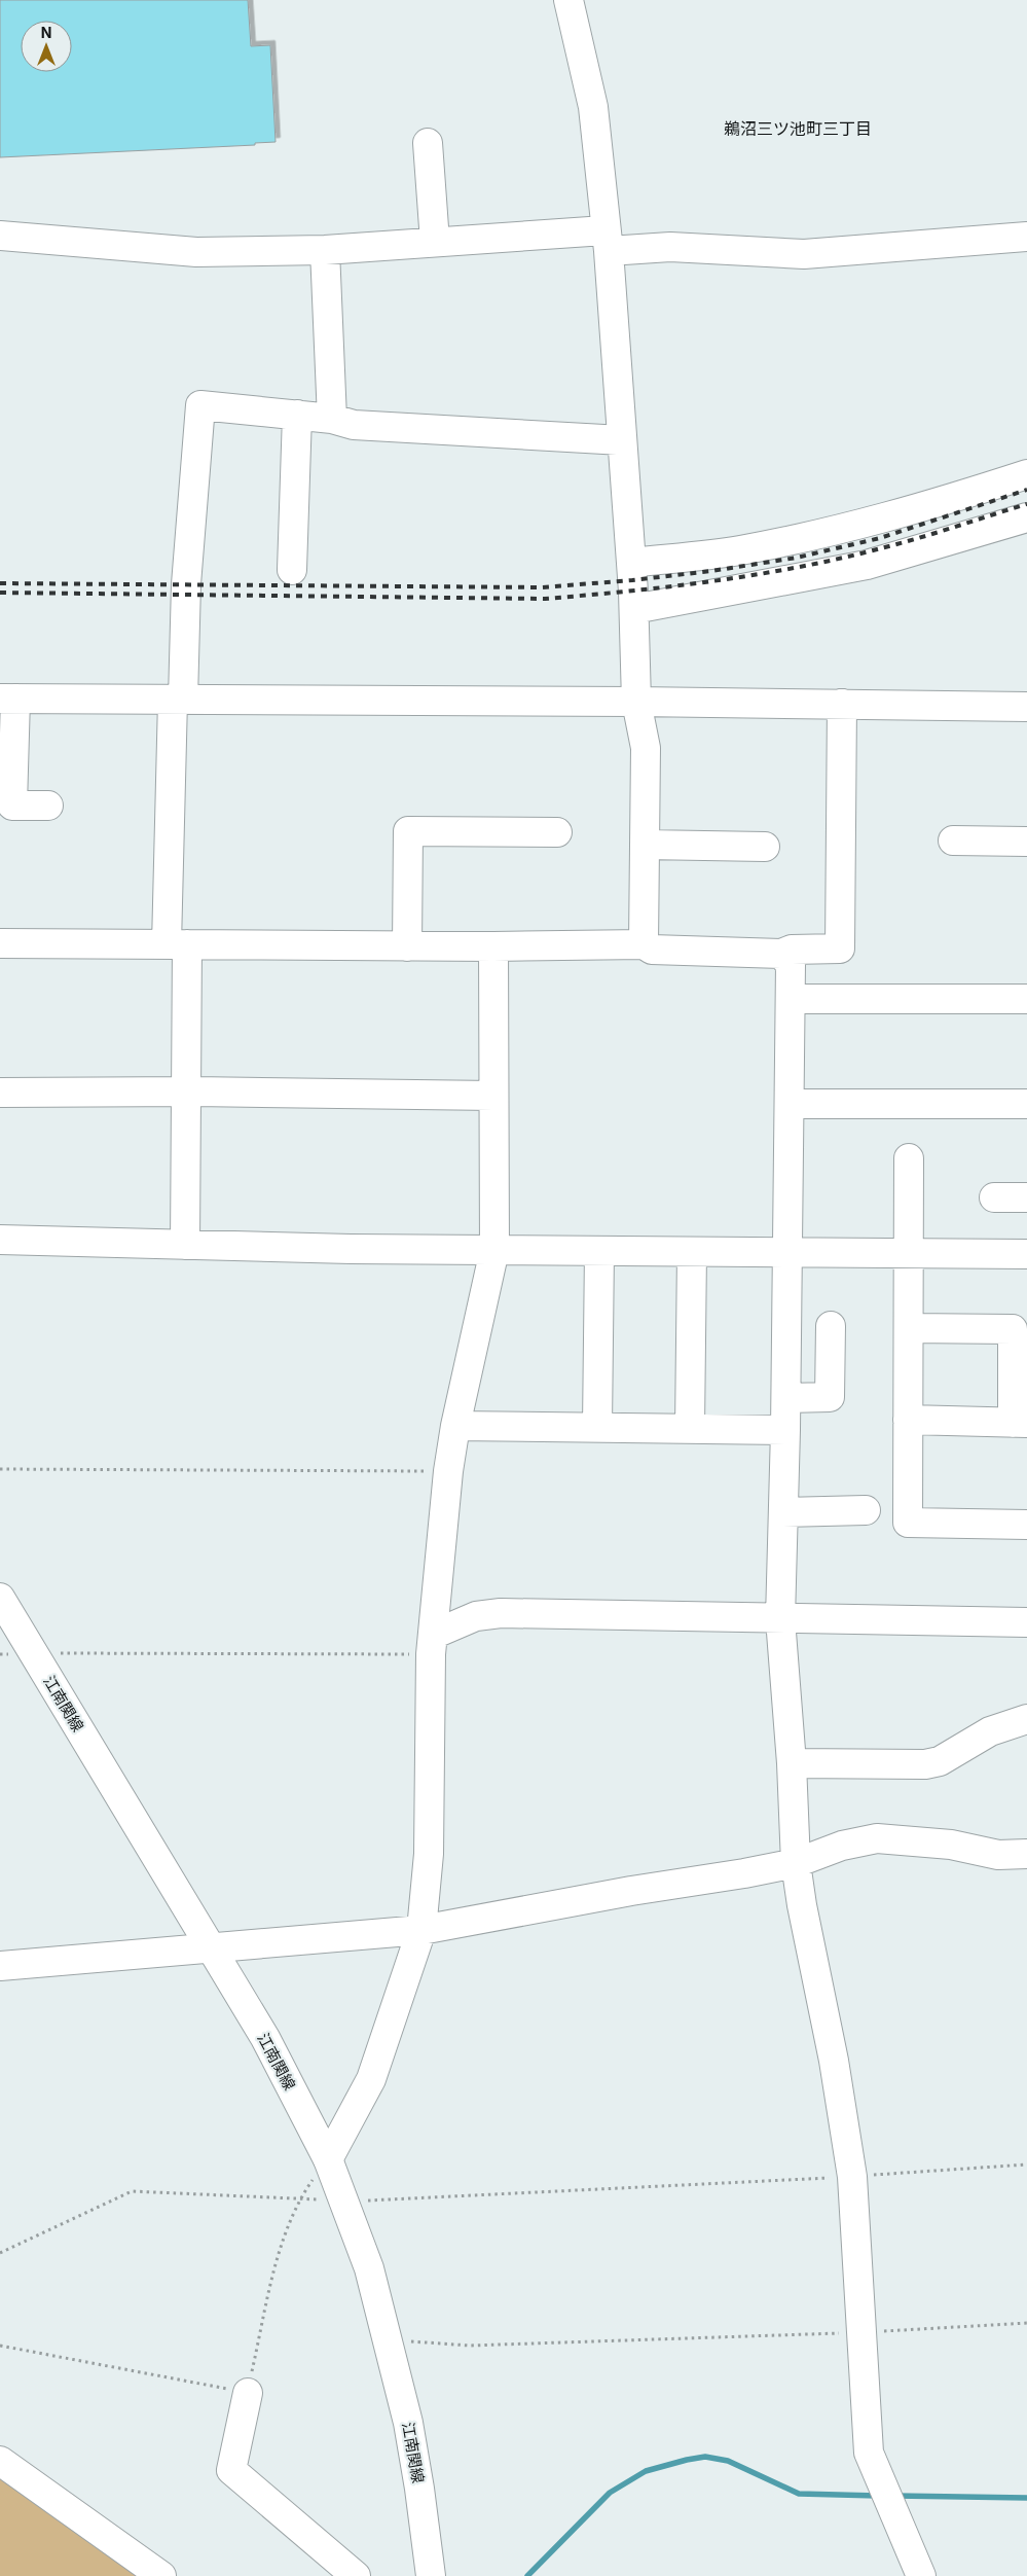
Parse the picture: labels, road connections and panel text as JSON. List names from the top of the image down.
{
  "streets": {
    "street": ["江南関線"]
  },
  "districts": ["鵜沼三ツ池町三丁目"],
  "north": "top"
}
